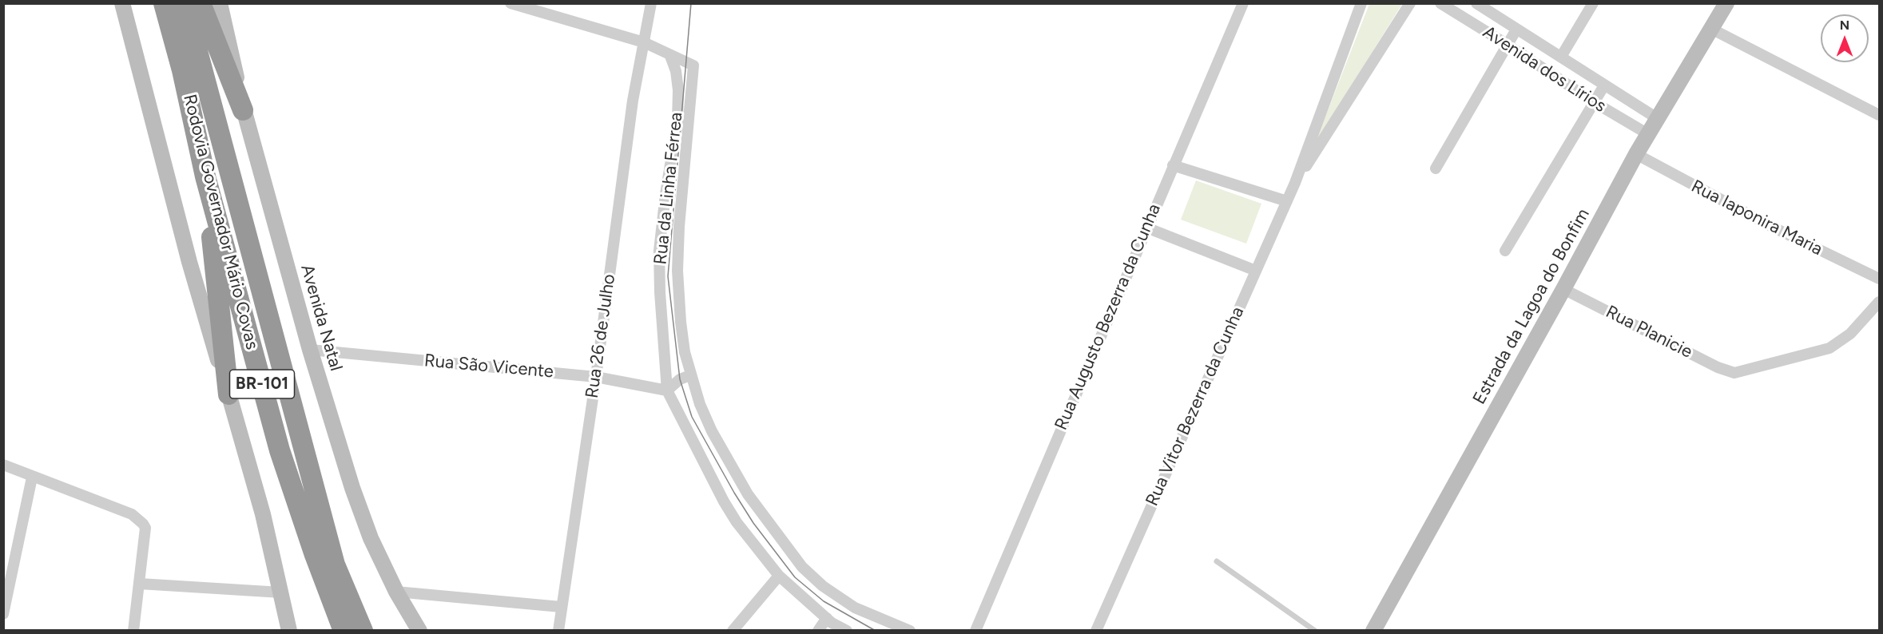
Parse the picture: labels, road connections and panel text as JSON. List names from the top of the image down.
{
  "streets": {
    "highway": ["Rodovia Governador Mário Covas", "BR-101"],
    "main road": ["Estrada da Lagoa do Bonfim", "Avenida Natal"],
    "street": [
      "Avenida dos Lírios",
      "Rua da Linha Férrea",
      "Rua Iaponira Maria",
      "Rua Augusto Bezerra da Cunha",
      "Rua Planicie",
      "Rua 26 de Julho",
      "Rua São Vicente",
      "Rua Vitor Bezerra da Cunha"
    ]
  },
  "crossings": [
    ["Avenida dos Lírios", "Estrada da Lagoa do Bonfim"],
    ["Rua da Linha Férrea", "Rua São Vicente"],
    ["Rua Iaponira Maria", "Estrada da Lagoa do Bonfim"],
    ["Estrada da Lagoa do Bonfim", "Rua Planicie"],
    ["Avenida Natal", "Rua São Vicente"],
    ["Rua 26 de Julho", "Rua São Vicente"]
  ],
  "north": "top"
}
